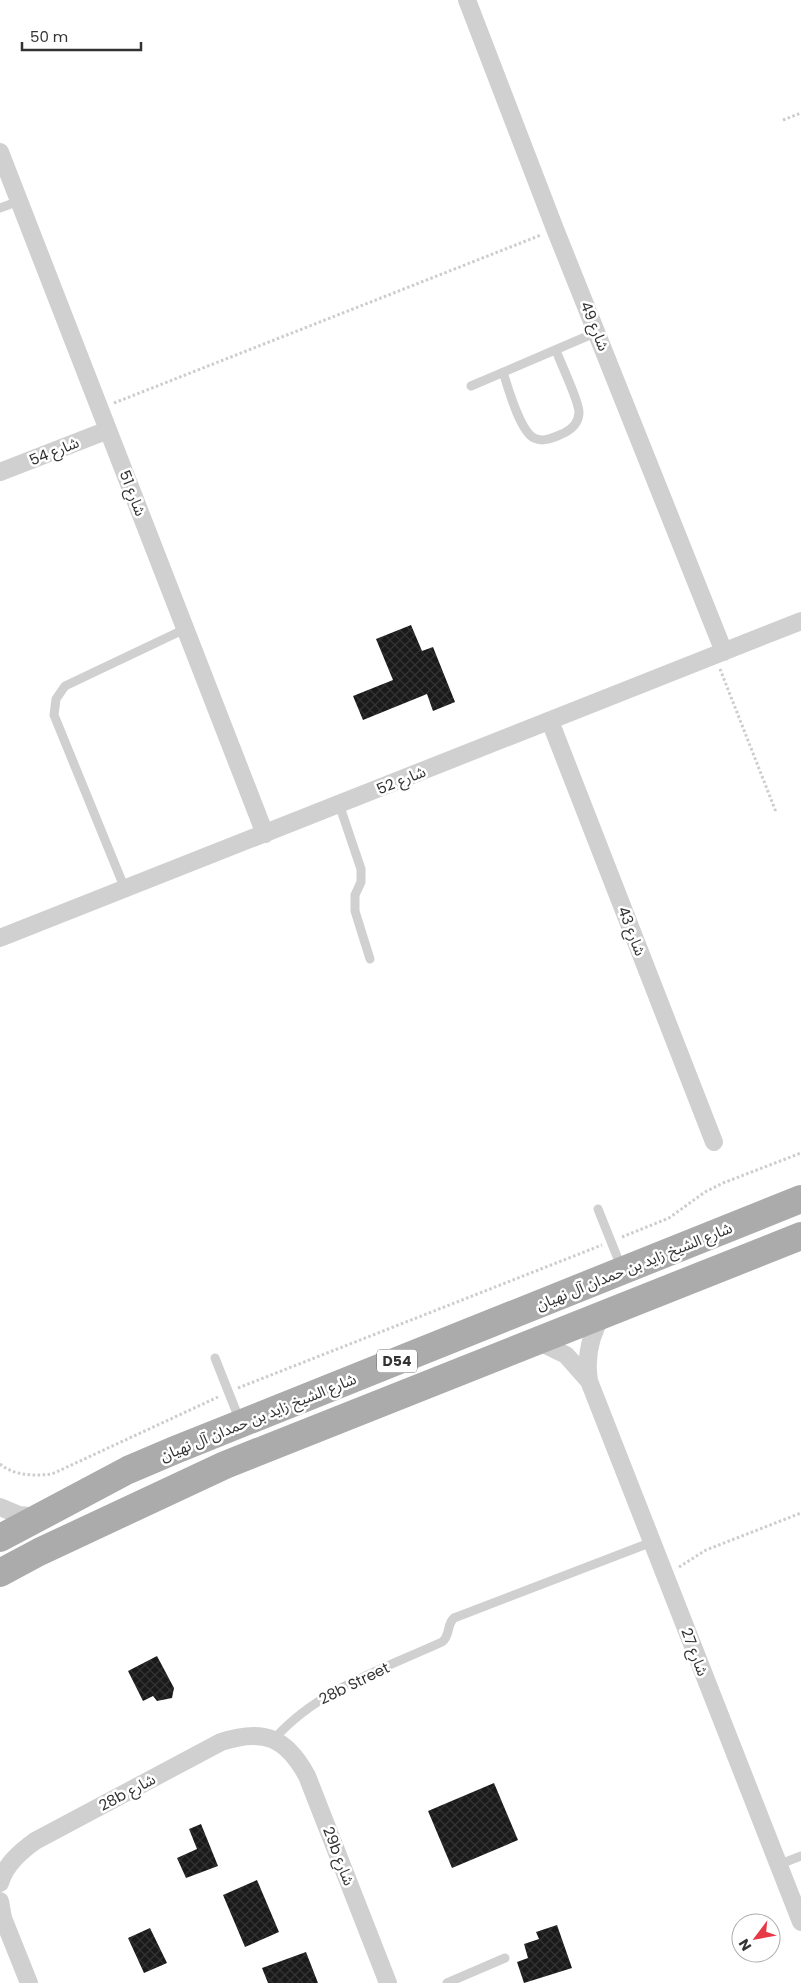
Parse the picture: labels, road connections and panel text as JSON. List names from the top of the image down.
{
  "streets": {
    "main road": ["شارع الشيخ زايد بن حمدان آل نهيان", "D54"],
    "street": [
      "شارع 49",
      "شارع 54",
      "شارع 51",
      "شارع 52",
      "شارع 43",
      "شارع 27",
      "28b شارع",
      "29b شارع"
    ],
    "lane": ["28b Street"]
  },
  "crossings": [
    ["شارع 49", "شارع 52"],
    ["شارع 54", "شارع 51"],
    ["شارع 51", "شارع 52"],
    ["شارع 52", "شارع 43"],
    ["شارع الشيخ زايد بن حمدان آل نهيان", "شارع 27"],
    ["شارع 27", "28b Street"],
    ["28b Street", "28b شارع"],
    ["28b Street", "29b شارع"],
    ["28b شارع", "29b شارع"]
  ],
  "scale_bar": "50 m",
  "north": "bottom left"
}
